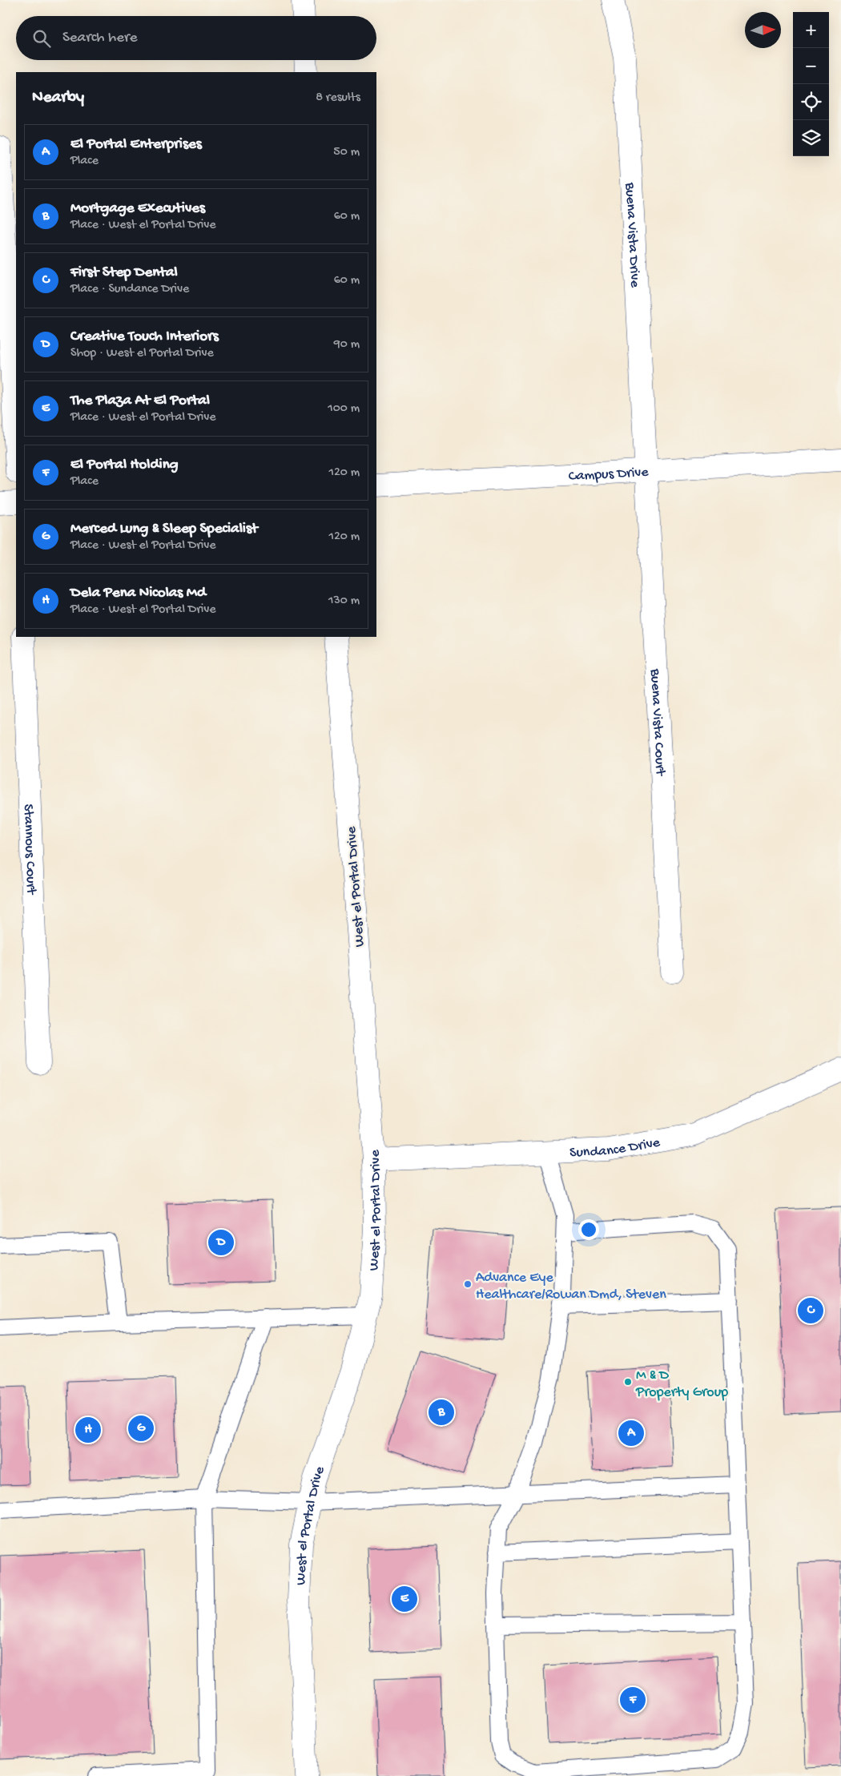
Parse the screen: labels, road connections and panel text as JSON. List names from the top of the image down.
{
  "streets": {
    "street": [
      "Buena Vista Drive",
      "Campus Drive",
      "Buena Vista Court",
      "Stannous Court",
      "West el Portal Drive",
      "Sundance Drive"
    ]
  },
  "crossings": [
    ["Buena Vista Drive", "Campus Drive"],
    ["Buena Vista Drive", "Buena Vista Court"],
    ["Campus Drive", "Buena Vista Court"],
    ["West el Portal Drive", "Sundance Drive"]
  ],
  "places": ["Advance Eye Healthcare/Rowan Dmd, Steven", "M & D Property Group"],
  "north": "right",
  "page": {
    "map_buttons": ["+", "−"],
    "search": "Search here",
    "heading": ["Nearby", "8 results"],
    "list": [
      {
        "mark": "A",
        "name": "El Portal Enterprises",
        "note": "Place",
        "value": "50 m"
      },
      {
        "mark": "B",
        "name": "Mortgage Executives",
        "note": "Place · West el Portal Drive",
        "value": "60 m"
      },
      {
        "mark": "C",
        "name": "First Step Dental",
        "note": "Place · Sundance Drive",
        "value": "60 m"
      },
      {
        "mark": "D",
        "name": "Creative Touch Interiors",
        "note": "Shop · West el Portal Drive",
        "value": "90 m"
      },
      {
        "mark": "E",
        "name": "The Plaza At El Portal",
        "note": "Place · West el Portal Drive",
        "value": "100 m"
      },
      {
        "mark": "F",
        "name": "El Portal Holding",
        "note": "Place",
        "value": "120 m"
      },
      {
        "mark": "G",
        "name": "Merced Lung & Sleep Specialist",
        "note": "Place · West el Portal Drive",
        "value": "120 m"
      },
      {
        "mark": "H",
        "name": "Dela Pena Nicolas Md",
        "note": "Place · West el Portal Drive",
        "value": "130 m"
      }
    ],
    "pins": [
      "D",
      "C",
      "B",
      "G",
      "H",
      "A",
      "E",
      "F"
    ]
  }
}
